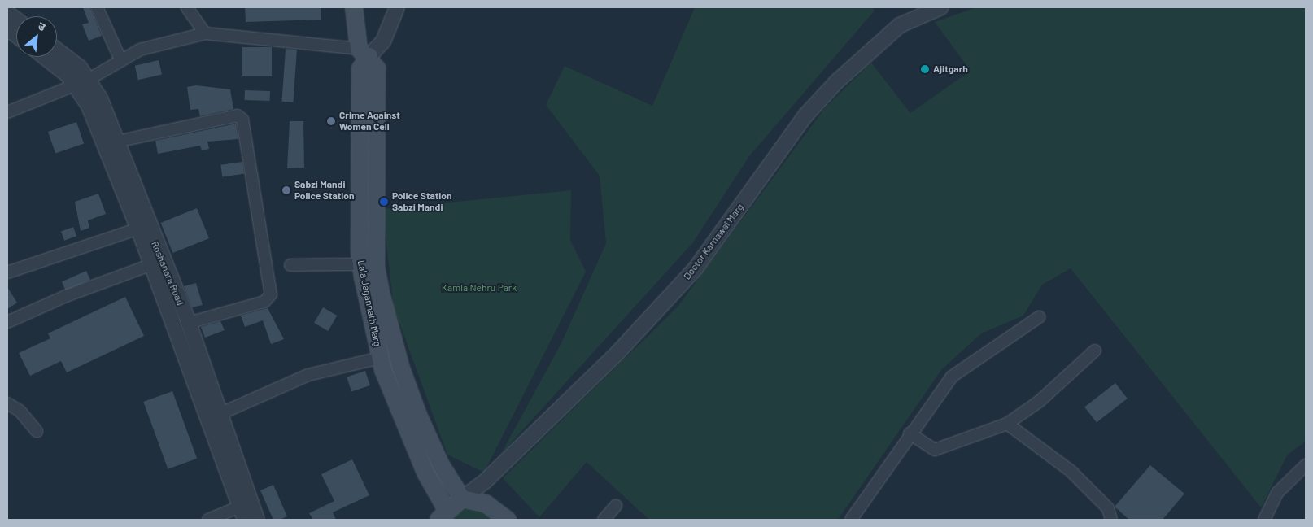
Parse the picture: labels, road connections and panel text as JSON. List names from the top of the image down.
{
  "streets": {
    "main road": ["Lala Jagannath Marg"],
    "street": ["Doctor Karnawal Marg", "Roshanara Road"]
  },
  "crossings": [
    ["Doctor Karnawal Marg", "Lala Jagannath Marg"]
  ],
  "parks": ["Kamla Nehru Park"],
  "places": [
    "Ajitgarh",
    "Crime Against Women Cell",
    "Sabzi Mandi Police Station",
    "Police Station Sabzi Mandi"
  ],
  "north": "top right"
}
